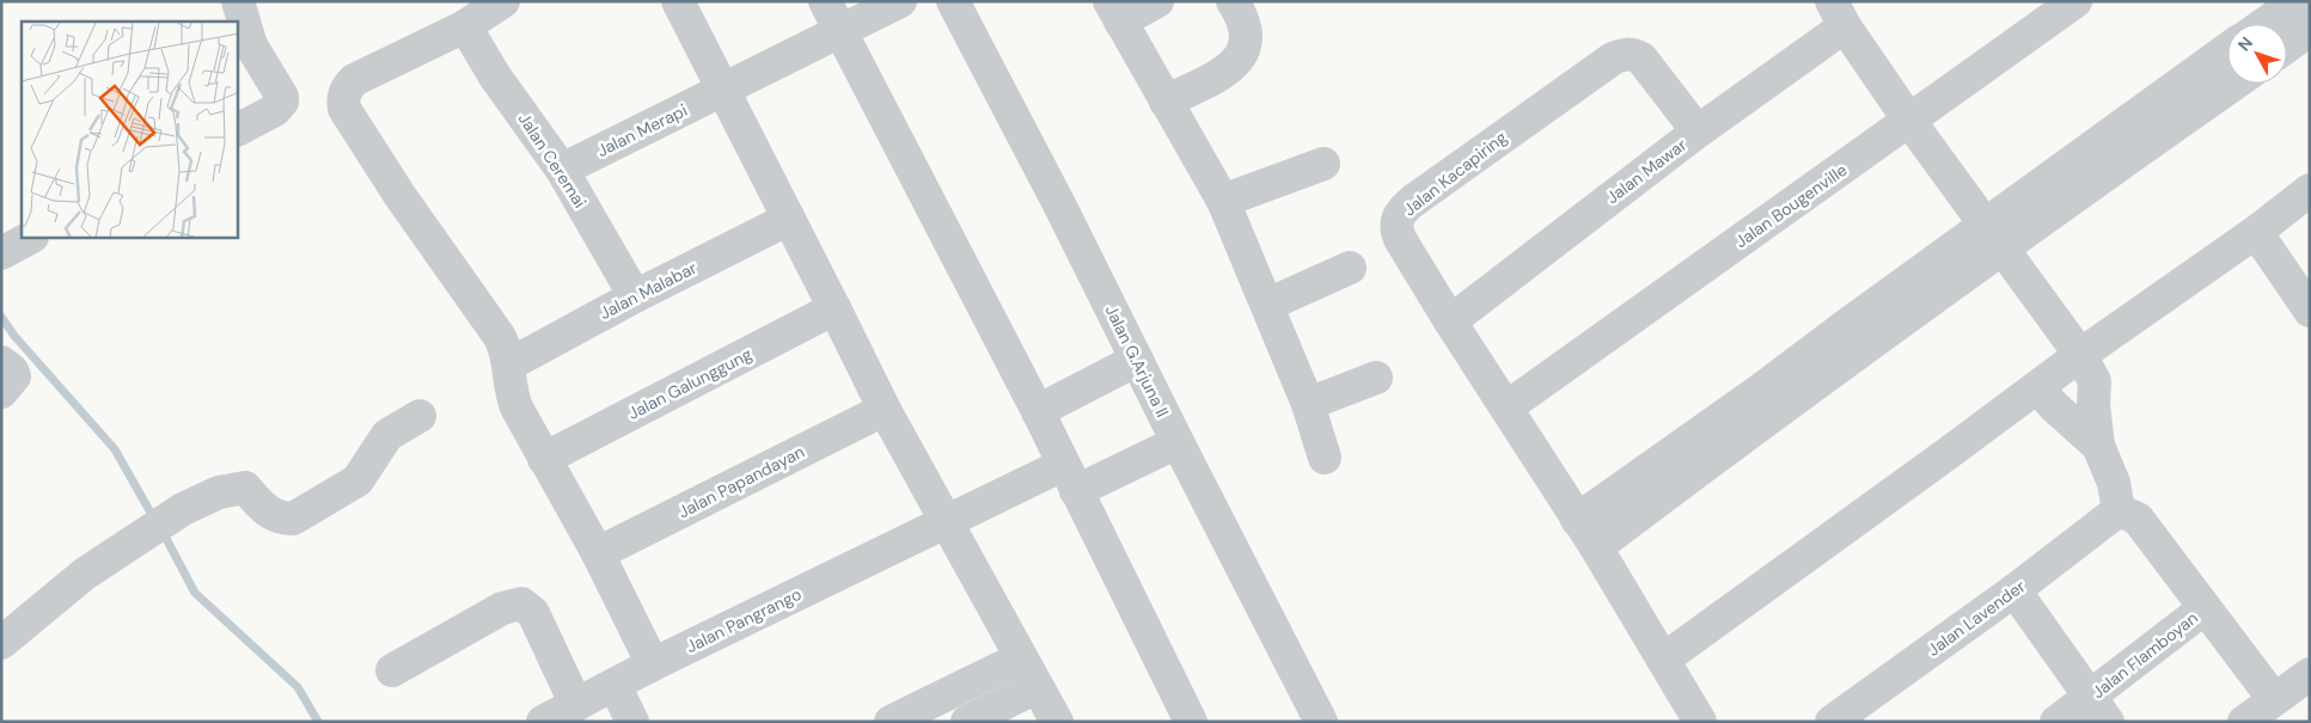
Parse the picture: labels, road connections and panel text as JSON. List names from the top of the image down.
{
  "streets": {
    "street": [
      "Jalan Merapi",
      "Jalan Ceremai",
      "Jalan Mawar",
      "Jalan Kacapiring",
      "Jalan Bougenville",
      "Jalan Malabar",
      "Jalan G.Arjuna ll",
      "Jalan Galunggung",
      "Jalan Papandayan",
      "Jalan Lavender",
      "Jalan Pangrango",
      "Jalan Flamboyan"
    ]
  },
  "crossings": [
    ["Jalan Merapi", "Jalan Ceremai"],
    ["Jalan Ceremai", "Jalan Malabar"],
    ["Jalan Mawar", "Jalan Kacapiring"],
    ["Jalan Kacapiring", "Jalan Bougenville"],
    ["Jalan G.Arjuna ll", "Jalan Pangrango"]
  ],
  "north": "top left"
}
